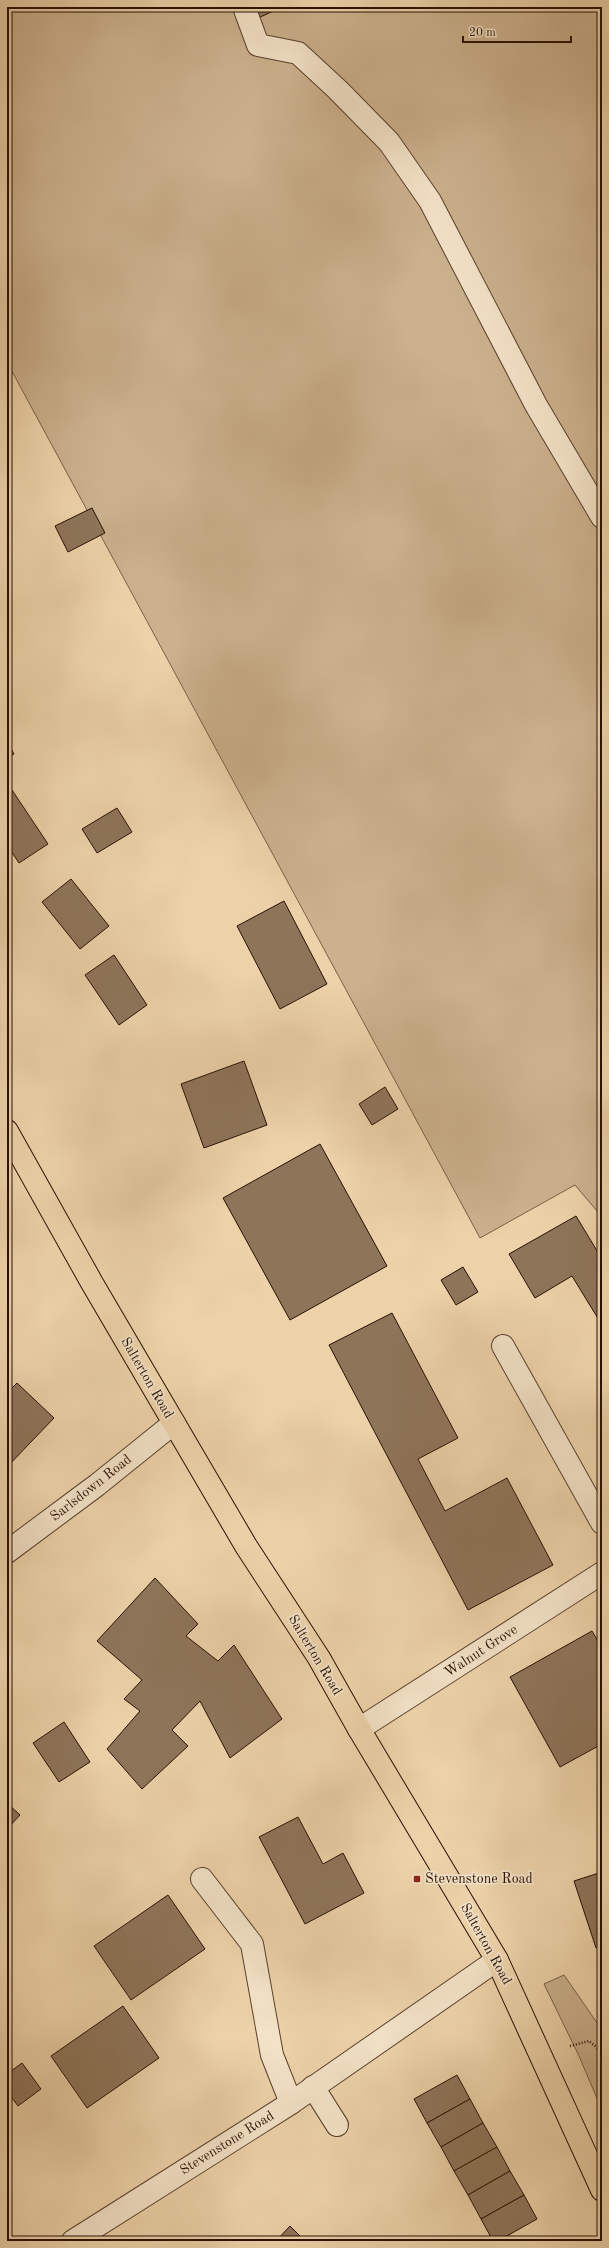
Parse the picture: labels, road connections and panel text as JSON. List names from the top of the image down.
{
  "streets": {
    "main road": ["Salterton Road"],
    "street": ["Sarlsdown Road", "Walnut Grove", "Stevenstone Road"]
  },
  "crossings": [
    ["Salterton Road", "Sarlsdown Road"],
    ["Salterton Road", "Walnut Grove"],
    ["Salterton Road", "Stevenstone Road"]
  ],
  "places": {
    "transit": ["Stevenstone Road"]
  },
  "scale_bar": "20 m"
}
